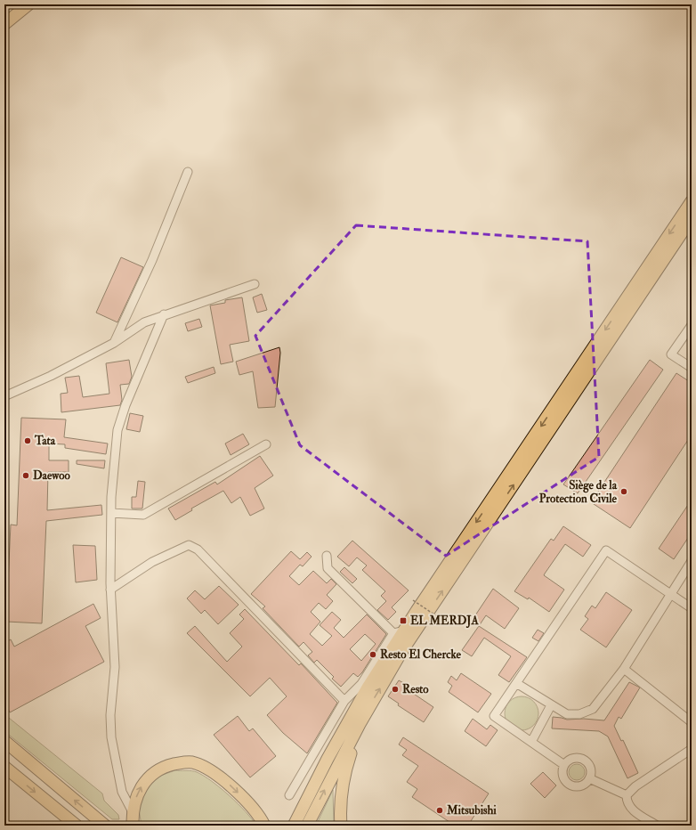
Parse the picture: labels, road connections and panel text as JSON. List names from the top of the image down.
{
  "places": {
    "other": [
      "Tata",
      "Daewoo",
      "Siège de la Protection Civile",
      "Resto El Chercke",
      "Resto",
      "Mitsubishi"
    ],
    "transit": ["EL MERDJA"]
  }
}
